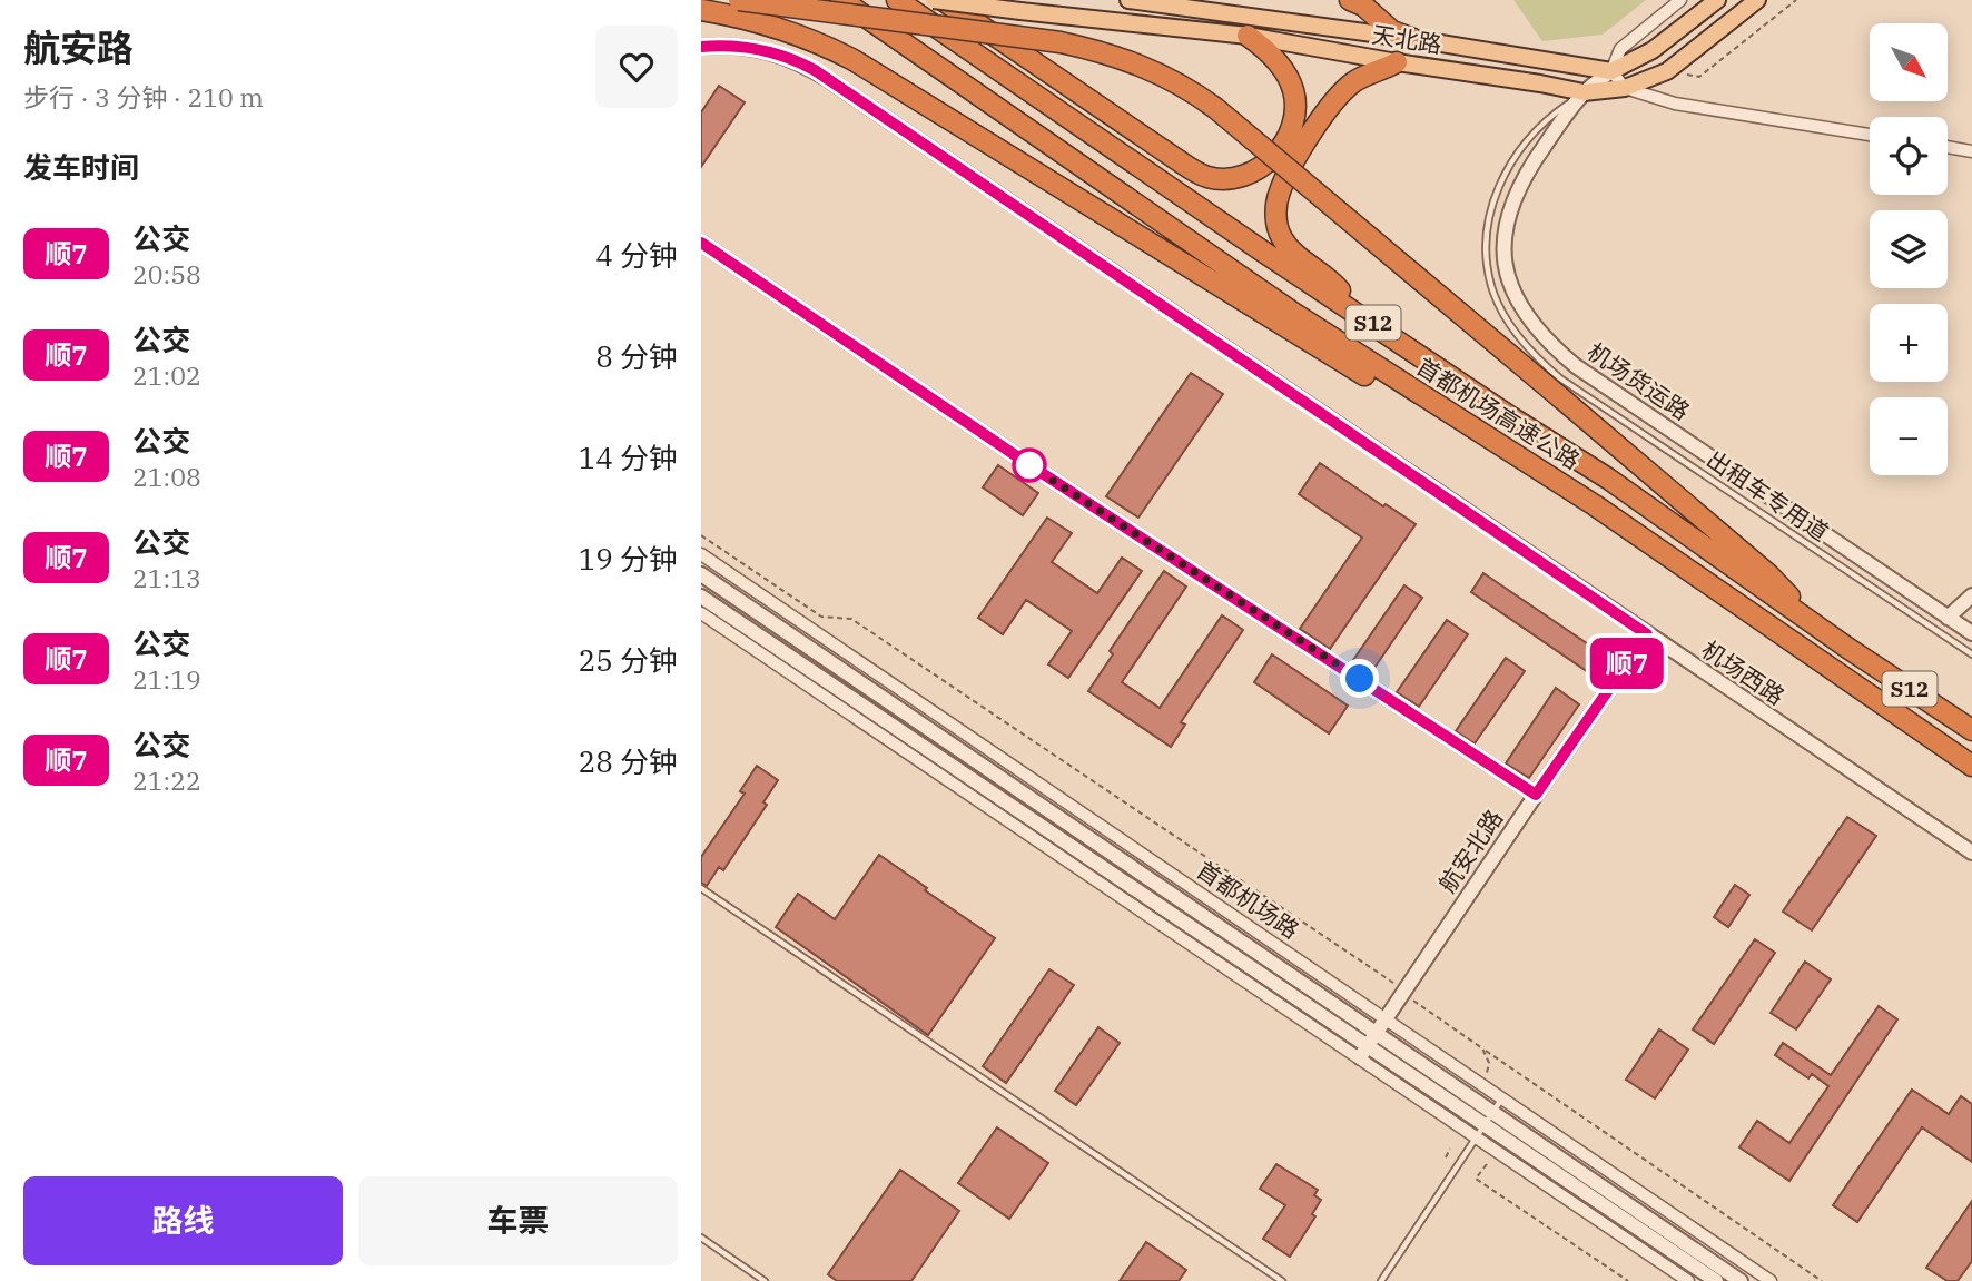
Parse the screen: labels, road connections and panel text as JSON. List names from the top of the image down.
{
  "streets": {
    "highway": ["S12", "首都机场高速公路"],
    "main road": ["天北路"],
    "street": [
      "机场货运路",
      "机场西路",
      "航安北路",
      "首都机场路"
    ],
    "lane": ["出租车专用道"]
  },
  "crossings": [
    ["天北路", "机场货运路"],
    ["天北路", "出租车专用道"],
    ["机场货运路", "出租车专用道"],
    ["机场西路", "航安北路"],
    ["航安北路", "首都机场路"]
  ],
  "lines": ["bus line 顺7"],
  "north": "bottom right",
  "page": {
    "heading": [
      ["航安路", "步行 · 3 分钟 · 210 m"],
      "发车时间"
    ],
    "on_map": "顺7",
    "map_buttons": ["+", "−"],
    "list": [
      {
        "mark": "顺7",
        "name": "公交",
        "note": "20:58",
        "value": "4 分钟"
      },
      {
        "mark": "顺7",
        "name": "公交",
        "note": "21:02",
        "value": "8 分钟"
      },
      {
        "mark": "顺7",
        "name": "公交",
        "note": "21:08",
        "value": "14 分钟"
      },
      {
        "mark": "顺7",
        "name": "公交",
        "note": "21:13",
        "value": "19 分钟"
      },
      {
        "mark": "顺7",
        "name": "公交",
        "note": "21:19",
        "value": "25 分钟"
      },
      {
        "mark": "顺7",
        "name": "公交",
        "note": "21:22",
        "value": "28 分钟"
      }
    ],
    "buttons": ["路线", "车票"]
  }
}
